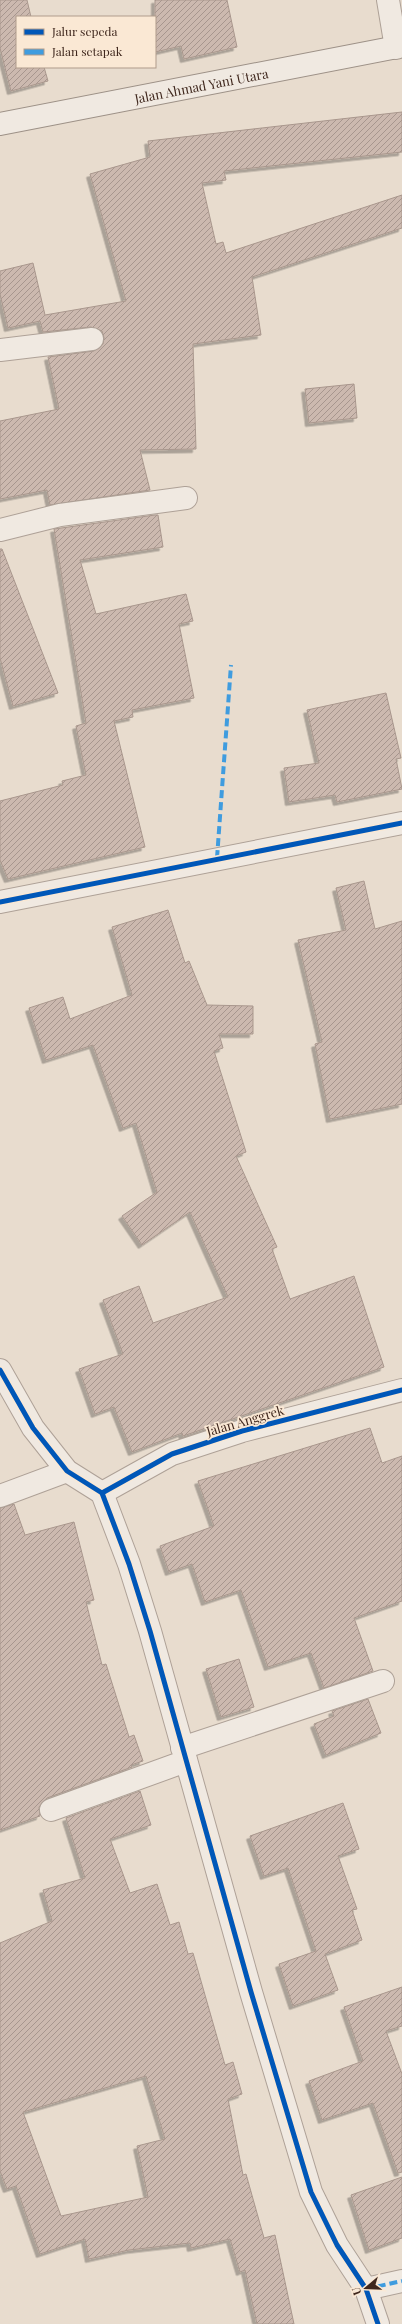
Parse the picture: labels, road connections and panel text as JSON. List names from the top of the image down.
{
  "streets": {
    "street": ["Jalan Ahmad Yani Utara", "Jalan Anggrek"]
  },
  "legend": ["Jalur sepeda", "Jalan setapak"],
  "north": "left"
}
